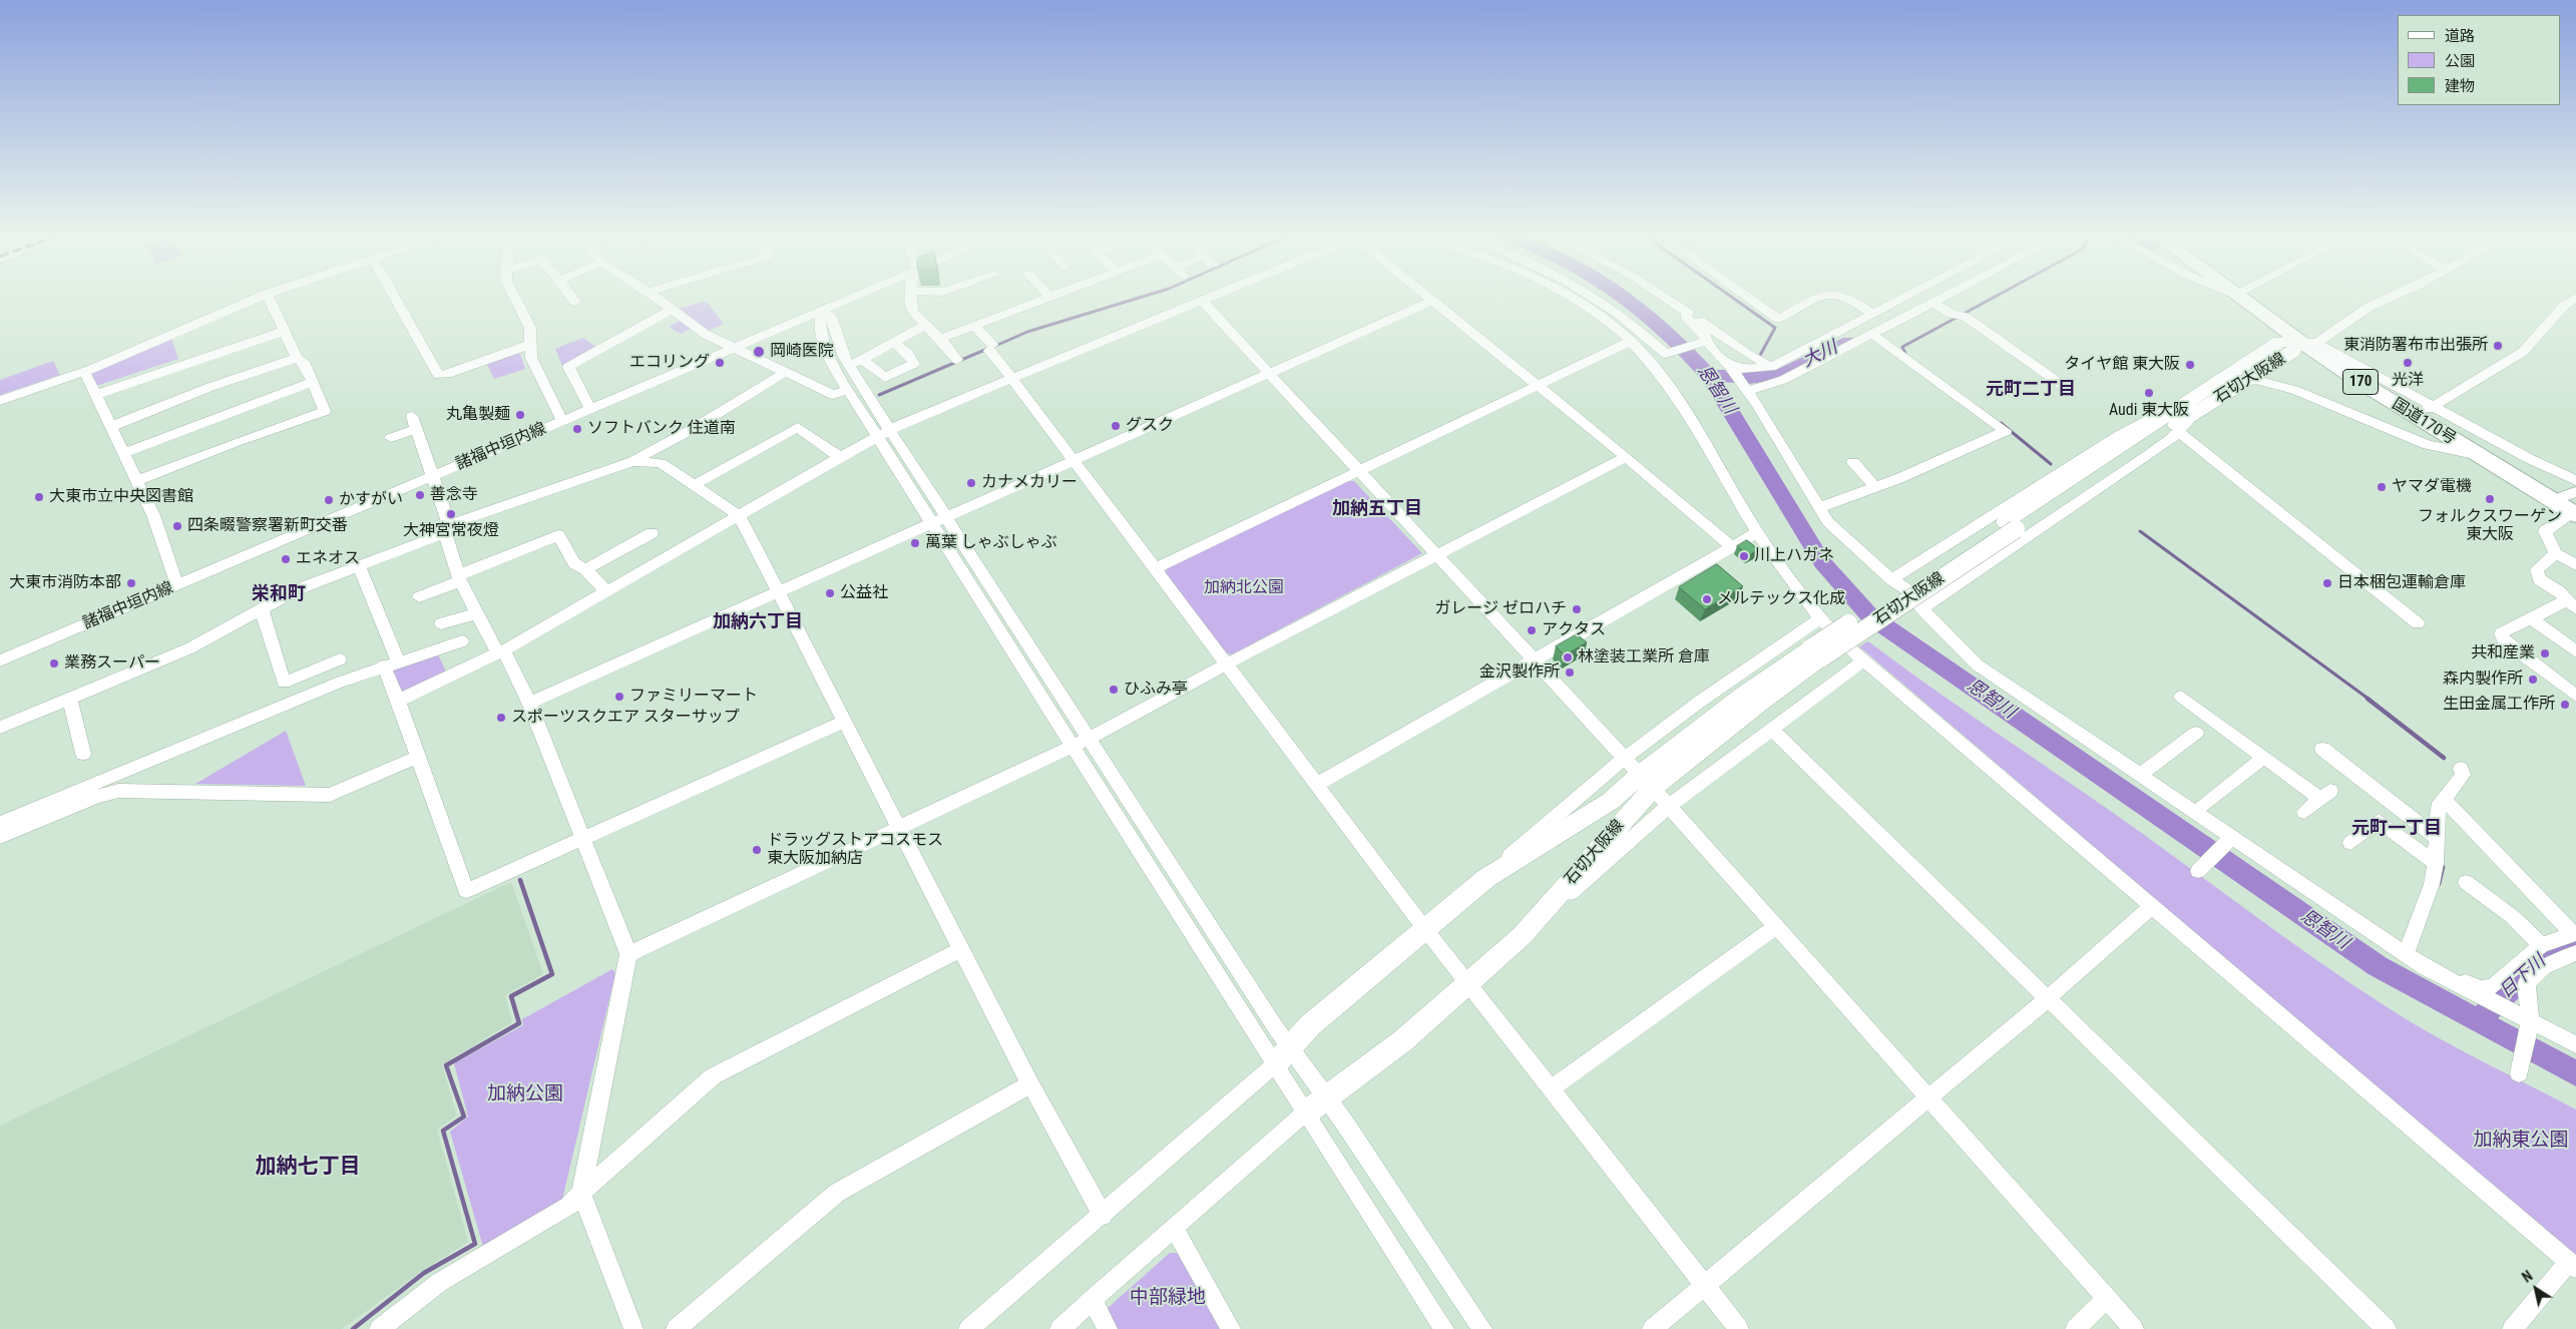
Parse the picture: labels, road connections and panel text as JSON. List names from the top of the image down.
{
  "streets": {
    "highway": ["170", "国道170号"],
    "main road": ["石切大阪線"],
    "street": ["諸福中垣内線"]
  },
  "crossings": [
    ["石切大阪線", "国道170号"]
  ],
  "districts": [
    "元町二丁目",
    "加納五丁目",
    "栄和町",
    "加納六丁目",
    "元町一丁目",
    "加納七丁目"
  ],
  "water": ["大川", "恩智川", "日下川"],
  "parks": [
    "加納北公園",
    "加納公園",
    "加納東公園",
    "中部緑地"
  ],
  "places": [
    "東消防署布市出張所",
    "岡崎医院",
    "エコリング",
    "光洋",
    "タイヤ館 東大阪",
    "Audi 東大阪",
    "丸亀製麺",
    "グスク",
    "ソフトバンク 住道南",
    "カナメカリー",
    "ヤマダ電機",
    "善念寺",
    "大東市立中央図書館",
    "フォルクスワーゲン 東大阪",
    "かすがい",
    "大神宮常夜燈",
    "四条畷警察署新町交番",
    "萬葉 しゃぶしゃぶ",
    "川上ハガネ",
    "エネオス",
    "大東市消防本部",
    "日本梱包運輸倉庫",
    "公益社",
    "メルテックス化成",
    "ガレージ ゼロハチ",
    "アクタス",
    "共和産業",
    "林塗装工業所 倉庫",
    "業務スーパー",
    "金沢製作所",
    "森内製作所",
    "ひふみ亭",
    "ファミリーマート",
    "生田金属工作所",
    "スポーツスクエア スターサップ",
    "ドラッグストアコスモス 東大阪加納店"
  ],
  "legend": ["道路", "公園", "建物"],
  "north": "top left"
}
